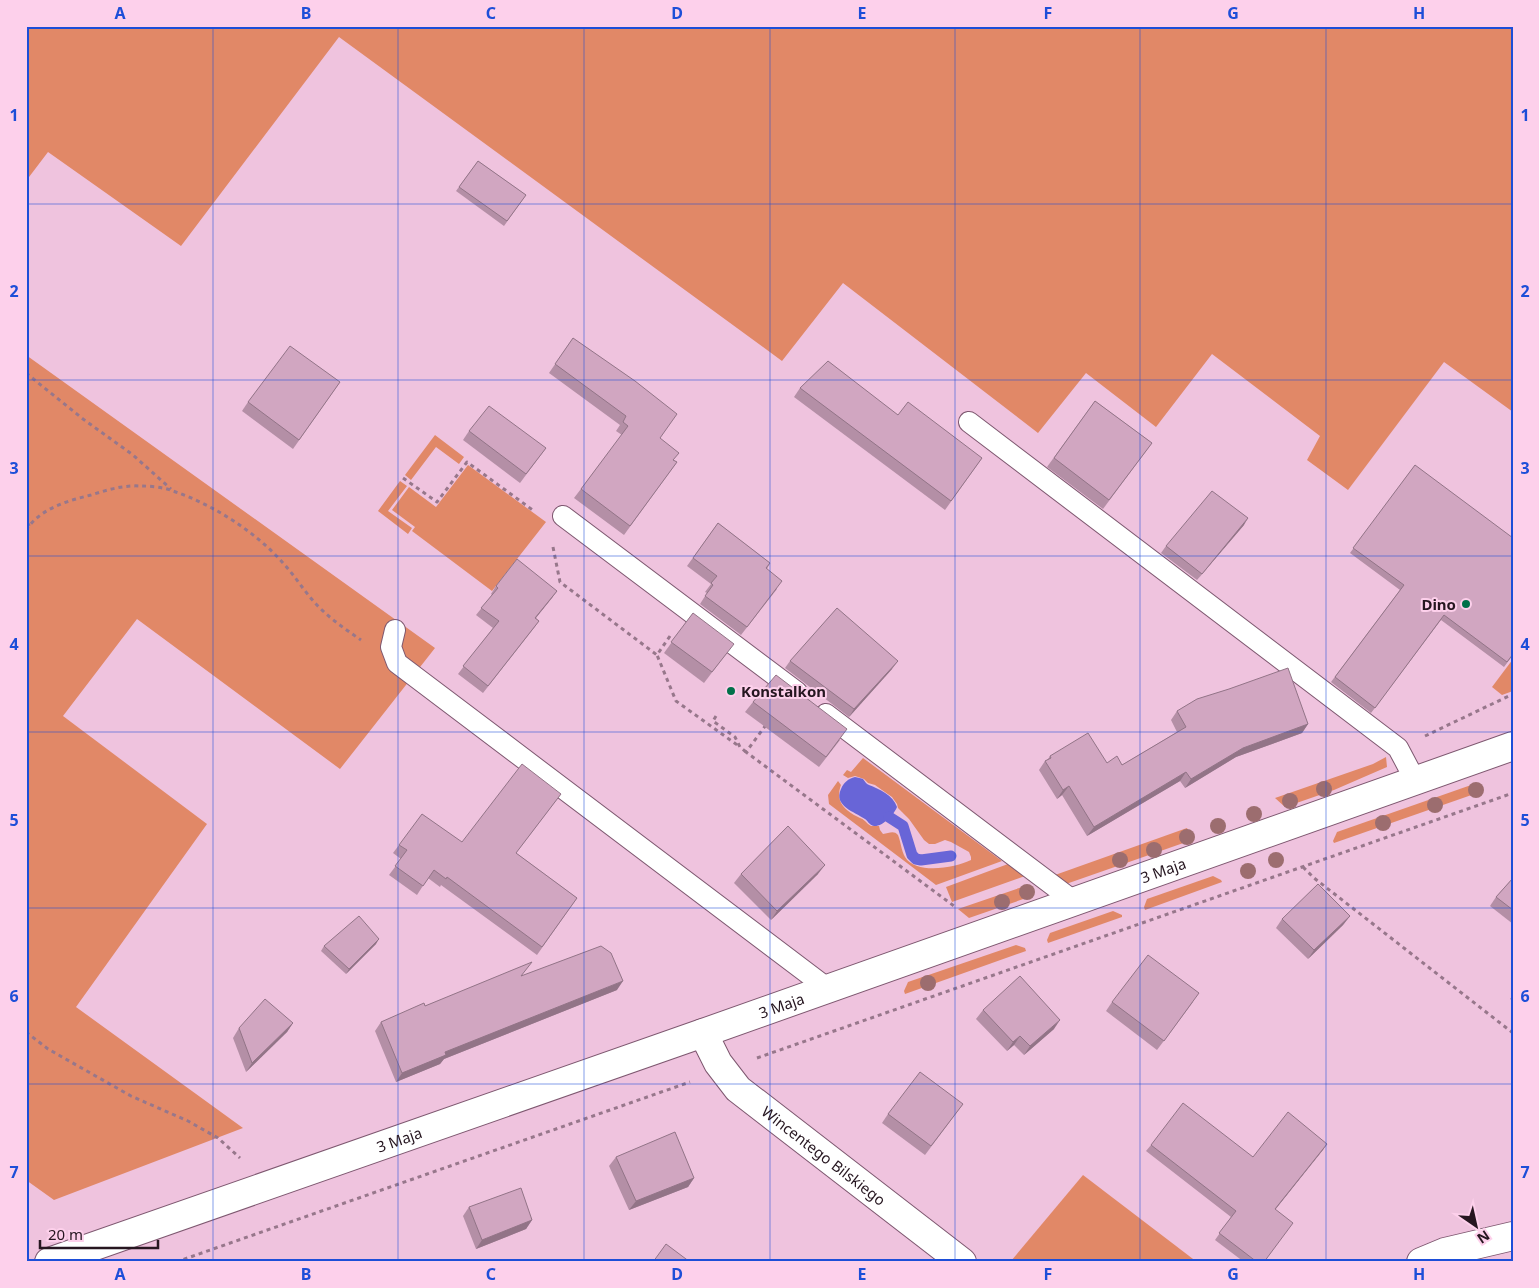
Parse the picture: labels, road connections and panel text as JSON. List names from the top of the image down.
{
  "streets": {
    "street": ["3 Maja", "Wincentego Bilskiego"]
  },
  "crossings": [
    ["3 Maja", "Wincentego Bilskiego"]
  ],
  "places": ["Dino", "Konstalkon"],
  "scale_bar": "20 m",
  "north": "bottom right",
  "grid": {
    "columns": [
      "A",
      "B",
      "C",
      "D",
      "E",
      "F",
      "G",
      "H"
    ],
    "rows": [
      "1",
      "2",
      "3",
      "4",
      "5",
      "6",
      "7"
    ]
  }
}
